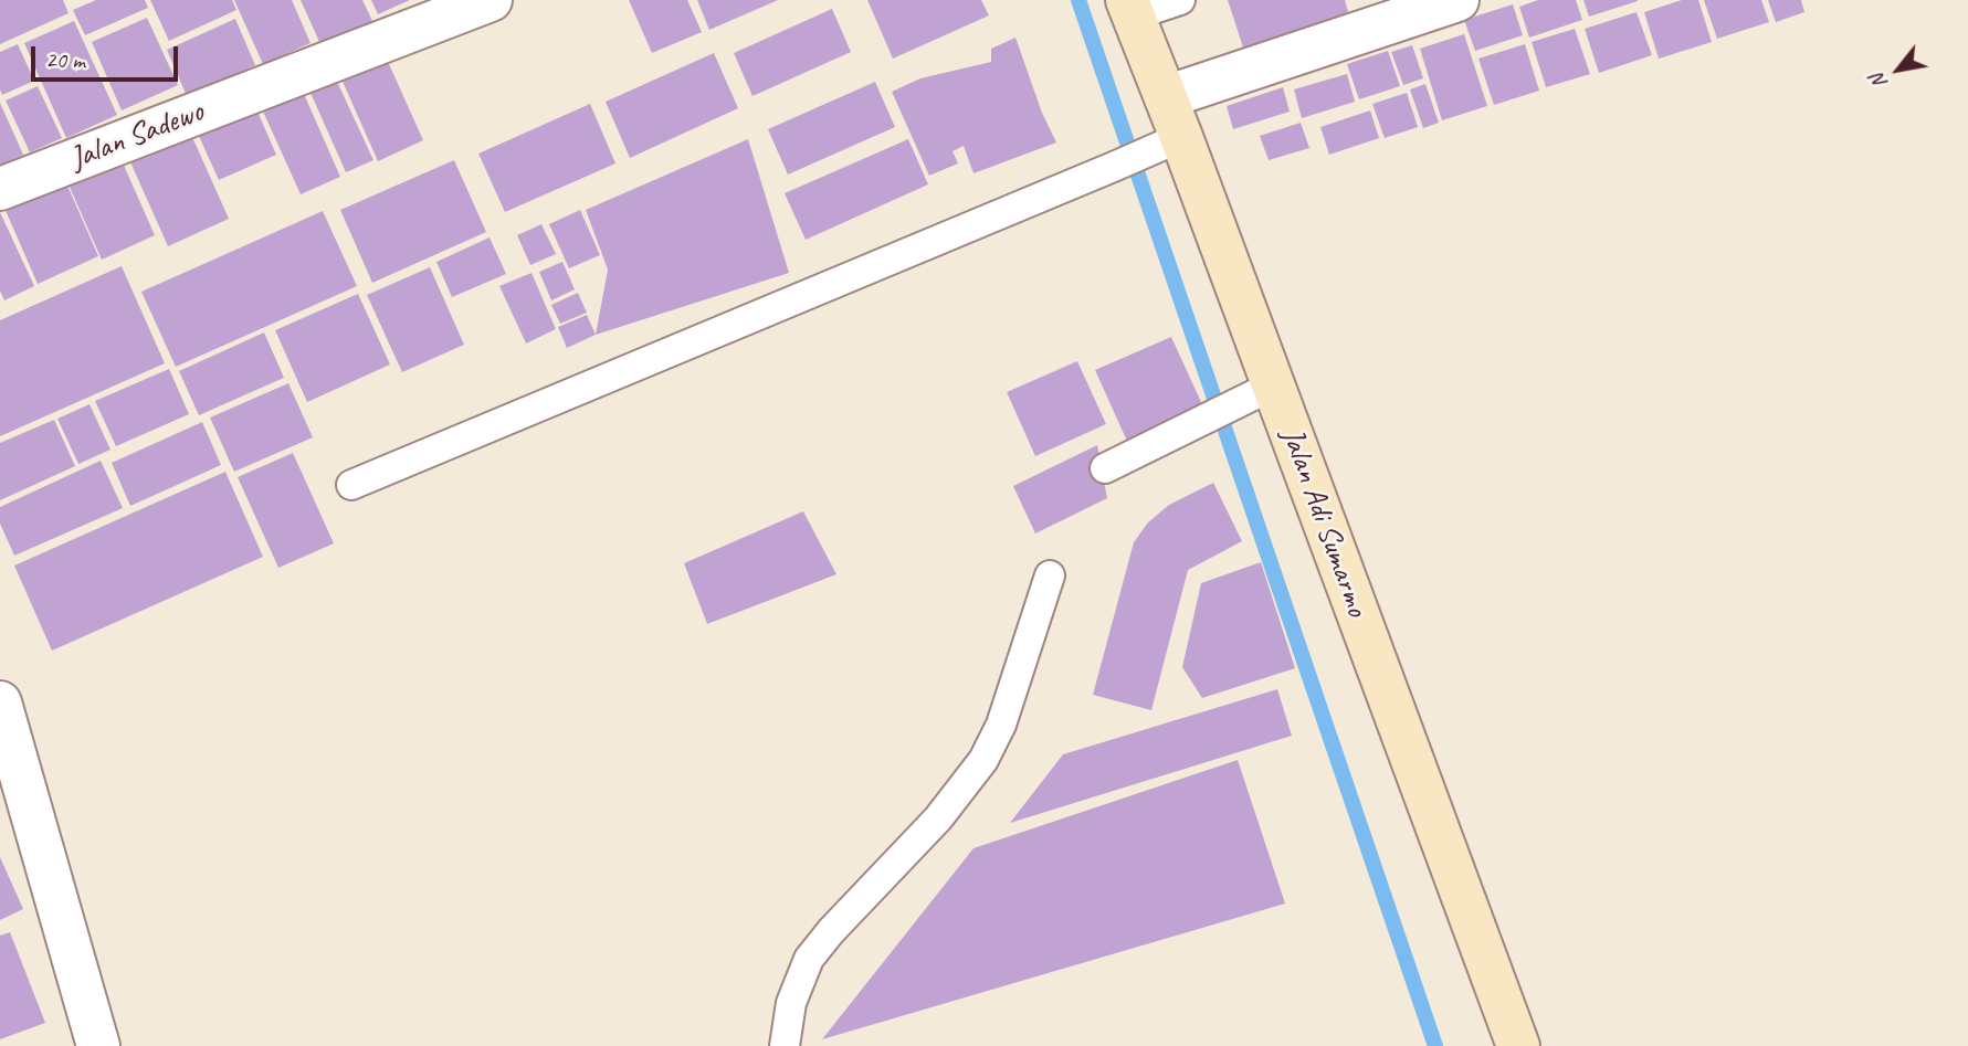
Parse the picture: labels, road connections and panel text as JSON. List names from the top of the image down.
{
  "streets": {
    "main road": ["Jalan Adi Sumarmo"],
    "street": ["Jalan Sadewo"]
  },
  "scale_bar": "20 m",
  "north": "bottom left"
}
